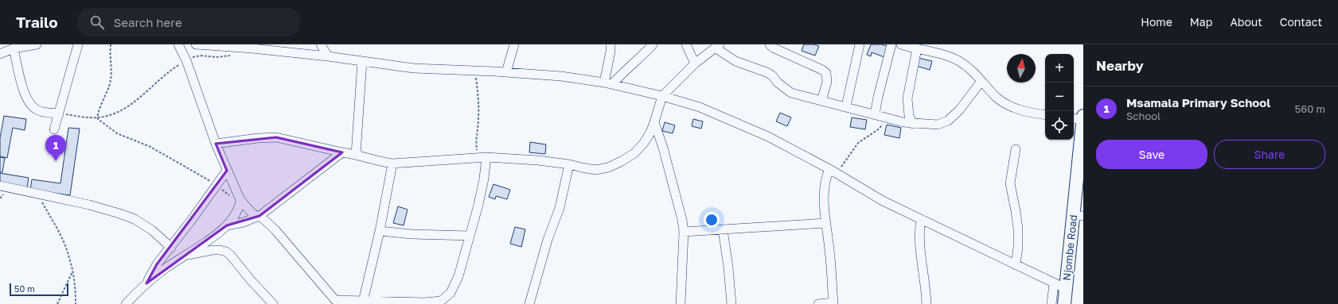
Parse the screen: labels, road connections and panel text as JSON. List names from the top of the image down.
{
  "streets": {
    "highway": ["Njombe Road"]
  },
  "scale_bar": "50 m",
  "north": "top",
  "page": {
    "header": "Trailo",
    "search": "Search here",
    "nav": [
      "Home",
      "Map",
      "About",
      "Contact"
    ],
    "heading": "Nearby",
    "map_buttons": ["+", "−"],
    "list": [
      {
        "mark": "1",
        "name": "Msamala Primary School",
        "note": "School",
        "value": "560 m"
      }
    ],
    "buttons": ["Save", "Share"],
    "pins": "1",
    "scale": "50 m"
  }
}
